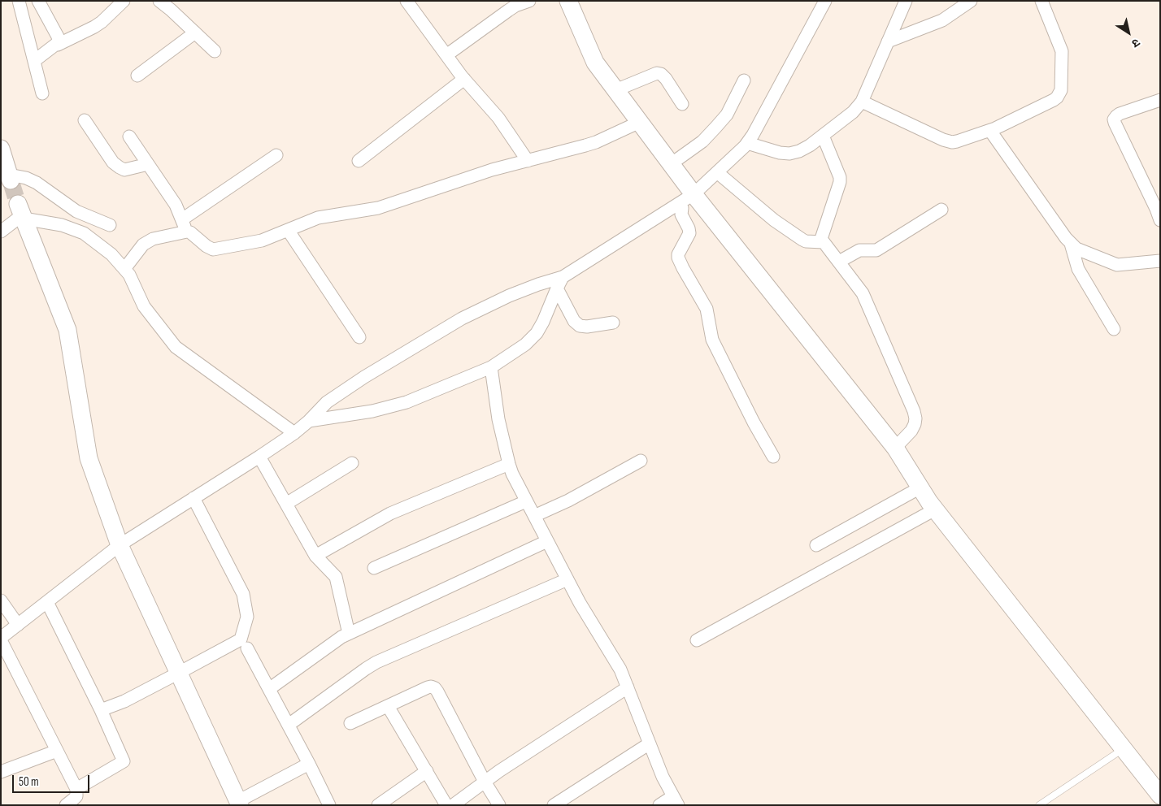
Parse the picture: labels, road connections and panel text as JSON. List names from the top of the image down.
{
  "scale_bar": "50 m",
  "north": "bottom right"
}
